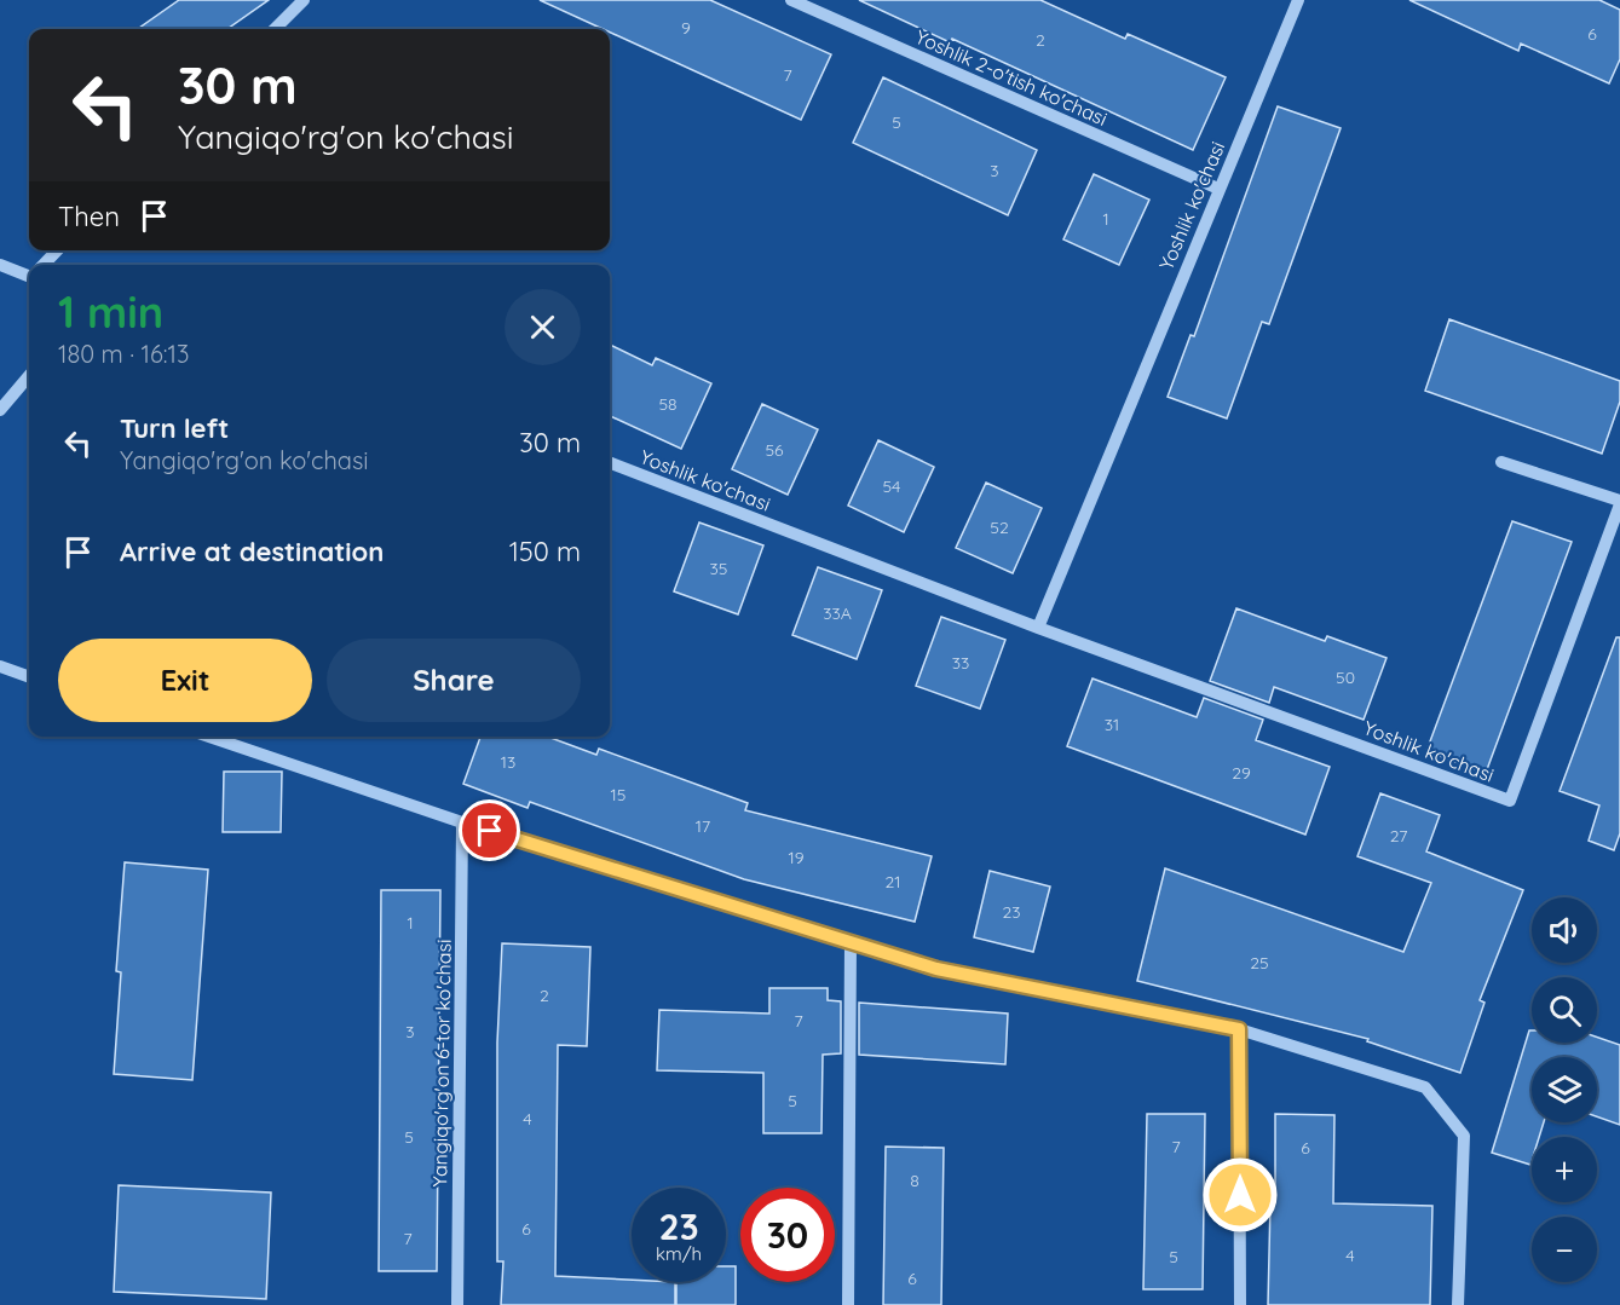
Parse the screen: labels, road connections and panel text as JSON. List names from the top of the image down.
{
  "streets": {
    "street": ["Yoshlik 2-o'tish ko'chasi", "Yoshlik ko'chasi", "Yangiqo'rg'on 6-tor ko'chasi"]
  },
  "crossings": [
    ["Yoshlik 2-o'tish ko'chasi", "Yoshlik ko'chasi"]
  ],
  "house_numbers": [
    "9",
    "6",
    "2",
    "7",
    "5",
    "3",
    "1",
    "58",
    "56",
    "54",
    "52",
    "35",
    "33A",
    "33",
    "50",
    "31",
    "13",
    "29",
    "15",
    "17",
    "27",
    "19",
    "21",
    "23",
    "1",
    "25",
    "2",
    "7",
    "3",
    "5",
    "4",
    "5",
    "7",
    "6",
    "8",
    "6",
    "7",
    "4",
    "5",
    "6"
  ],
  "page": {
    "turn": ["30 m", "Yangiqo'rg'on ko'chasi"],
    "then": "Then",
    "heading": ["1 min", "180 m · 16:13"],
    "list": [
      {
        "name": "Turn left",
        "note": "Yangiqo'rg'on ko'chasi",
        "value": "30 m"
      },
      {
        "name": "Arrive at destination",
        "value": "150 m"
      }
    ],
    "buttons": ["Exit", "Share"],
    "map_buttons": ["+", "−"],
    "speed": "23 km/h",
    "limit": "30"
  }
}
